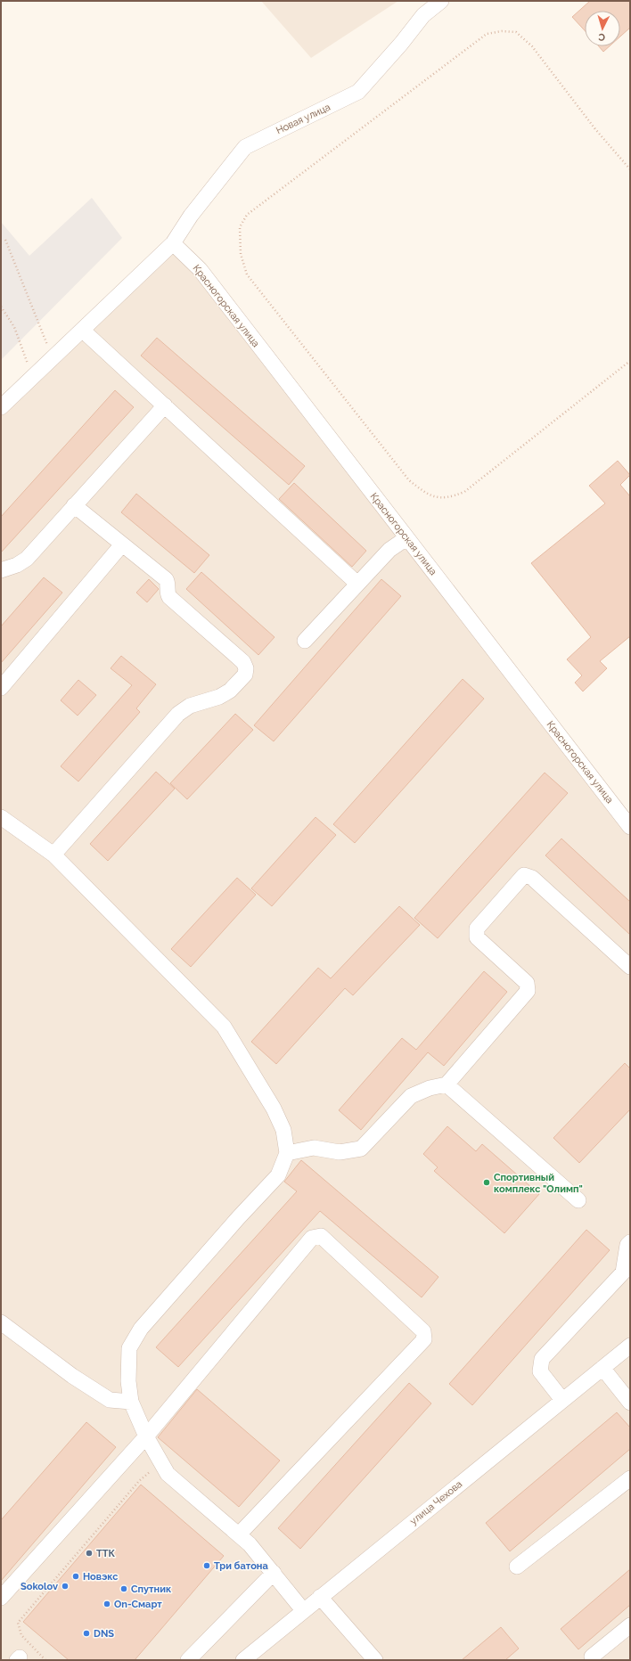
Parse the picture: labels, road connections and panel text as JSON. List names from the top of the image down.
{
  "streets": {
    "street": ["Новая улица", "Красногорская улица", "улица Чехова"]
  },
  "crossings": [
    ["Новая улица", "Красногорская улица"]
  ],
  "places": [
    "Спортивный комплекс \"Олимп\"",
    "ТТК",
    "Три батона",
    "Новэкс",
    "Sokolov",
    "Спутник",
    "On-Смарт",
    "DNS"
  ],
  "north": "bottom"
}
